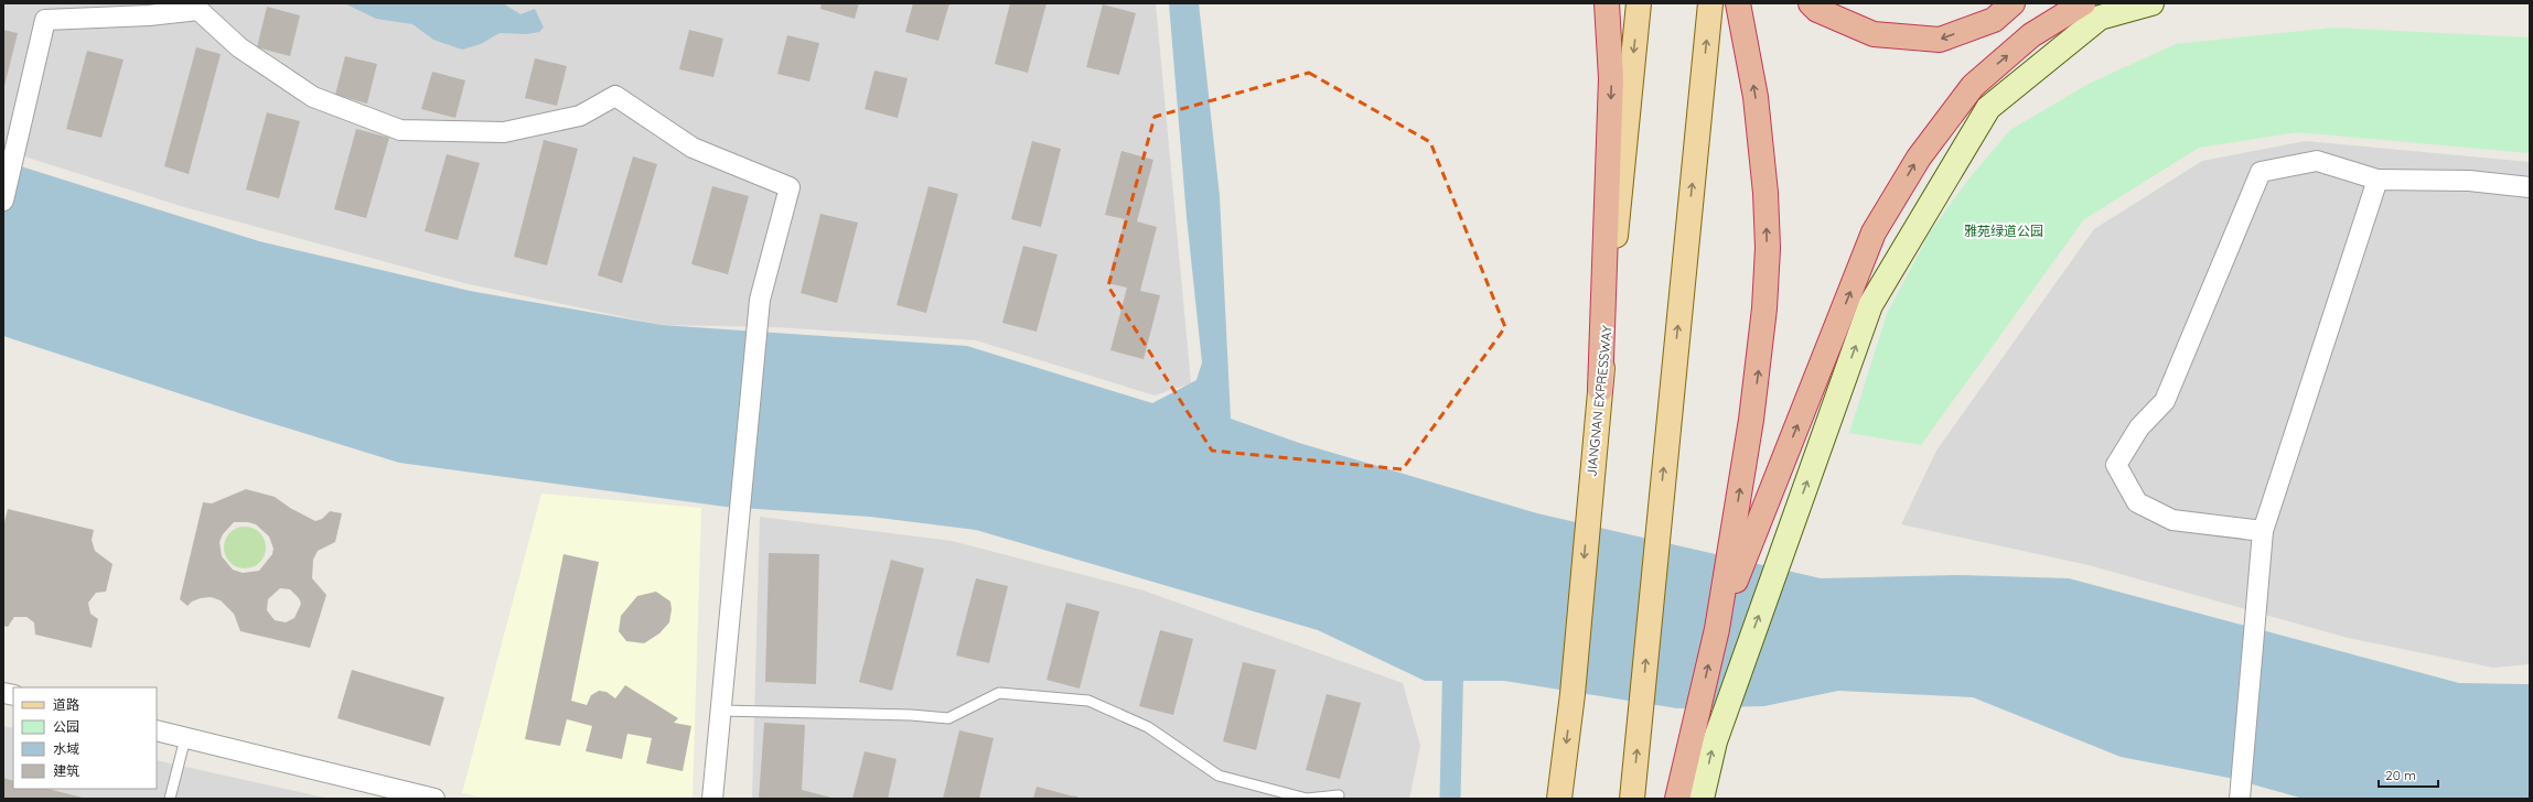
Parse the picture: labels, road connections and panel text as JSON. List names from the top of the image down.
{
  "streets": {
    "main road": ["JIANGNAN EXPRESSWAY"]
  },
  "parks": ["雅苑绿道公园"],
  "legend": [
    "道路",
    "公园",
    "水域",
    "建筑"
  ],
  "scale_bar": "20 m"
}
